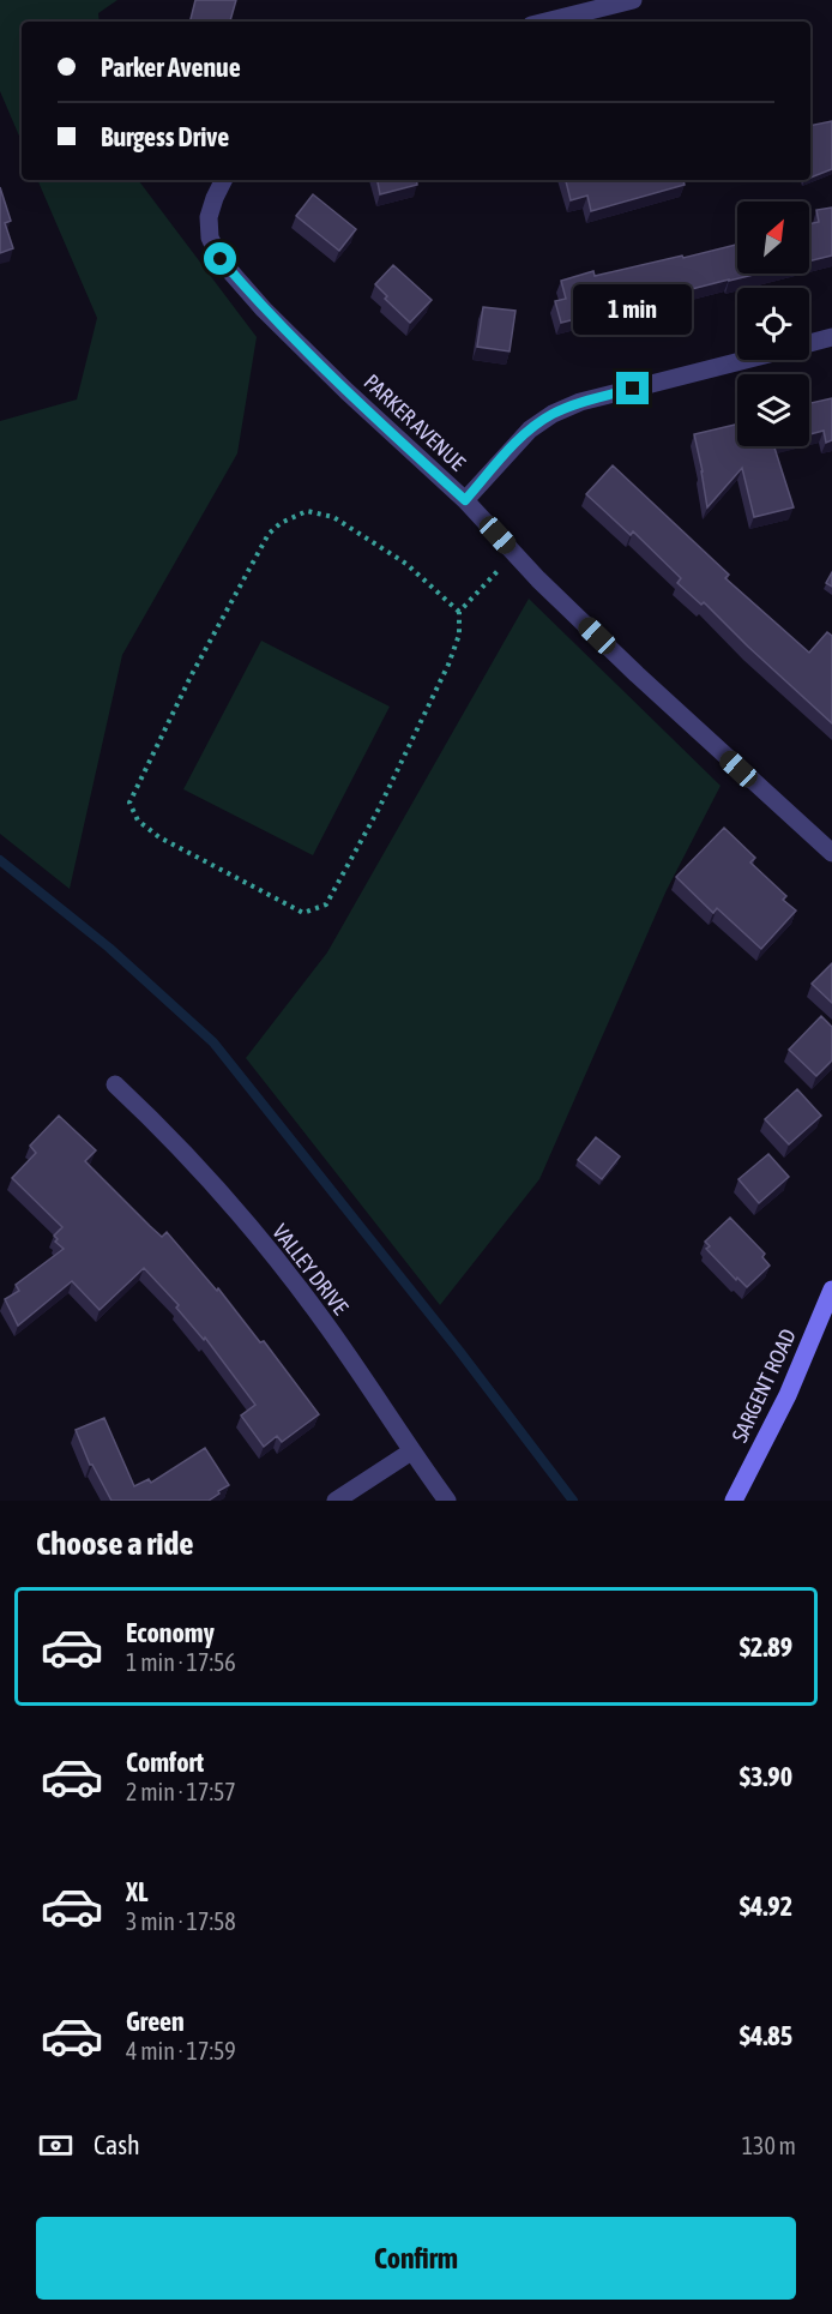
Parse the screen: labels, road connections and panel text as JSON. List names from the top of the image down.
{
  "streets": {
    "main road": ["SARGENT ROAD"],
    "street": ["PARKER AVENUE", "VALLEY DRIVE"]
  },
  "north": "top right",
  "page": {
    "banner": ["Parker Avenue", "Burgess Drive"],
    "bubble": "1 min",
    "heading": "Choose a ride",
    "list": [
      {
        "name": "Economy",
        "note": "1 min · 17:56",
        "value": "$2.89"
      },
      {
        "name": "Comfort",
        "note": "2 min · 17:57",
        "value": "$3.90"
      },
      {
        "name": "XL",
        "note": "3 min · 17:58",
        "value": "$4.92"
      },
      {
        "name": "Green",
        "note": "4 min · 17:59",
        "value": "$4.85"
      }
    ],
    "pay": ["Cash", "130 m"],
    "buttons": "Confirm"
  }
}
